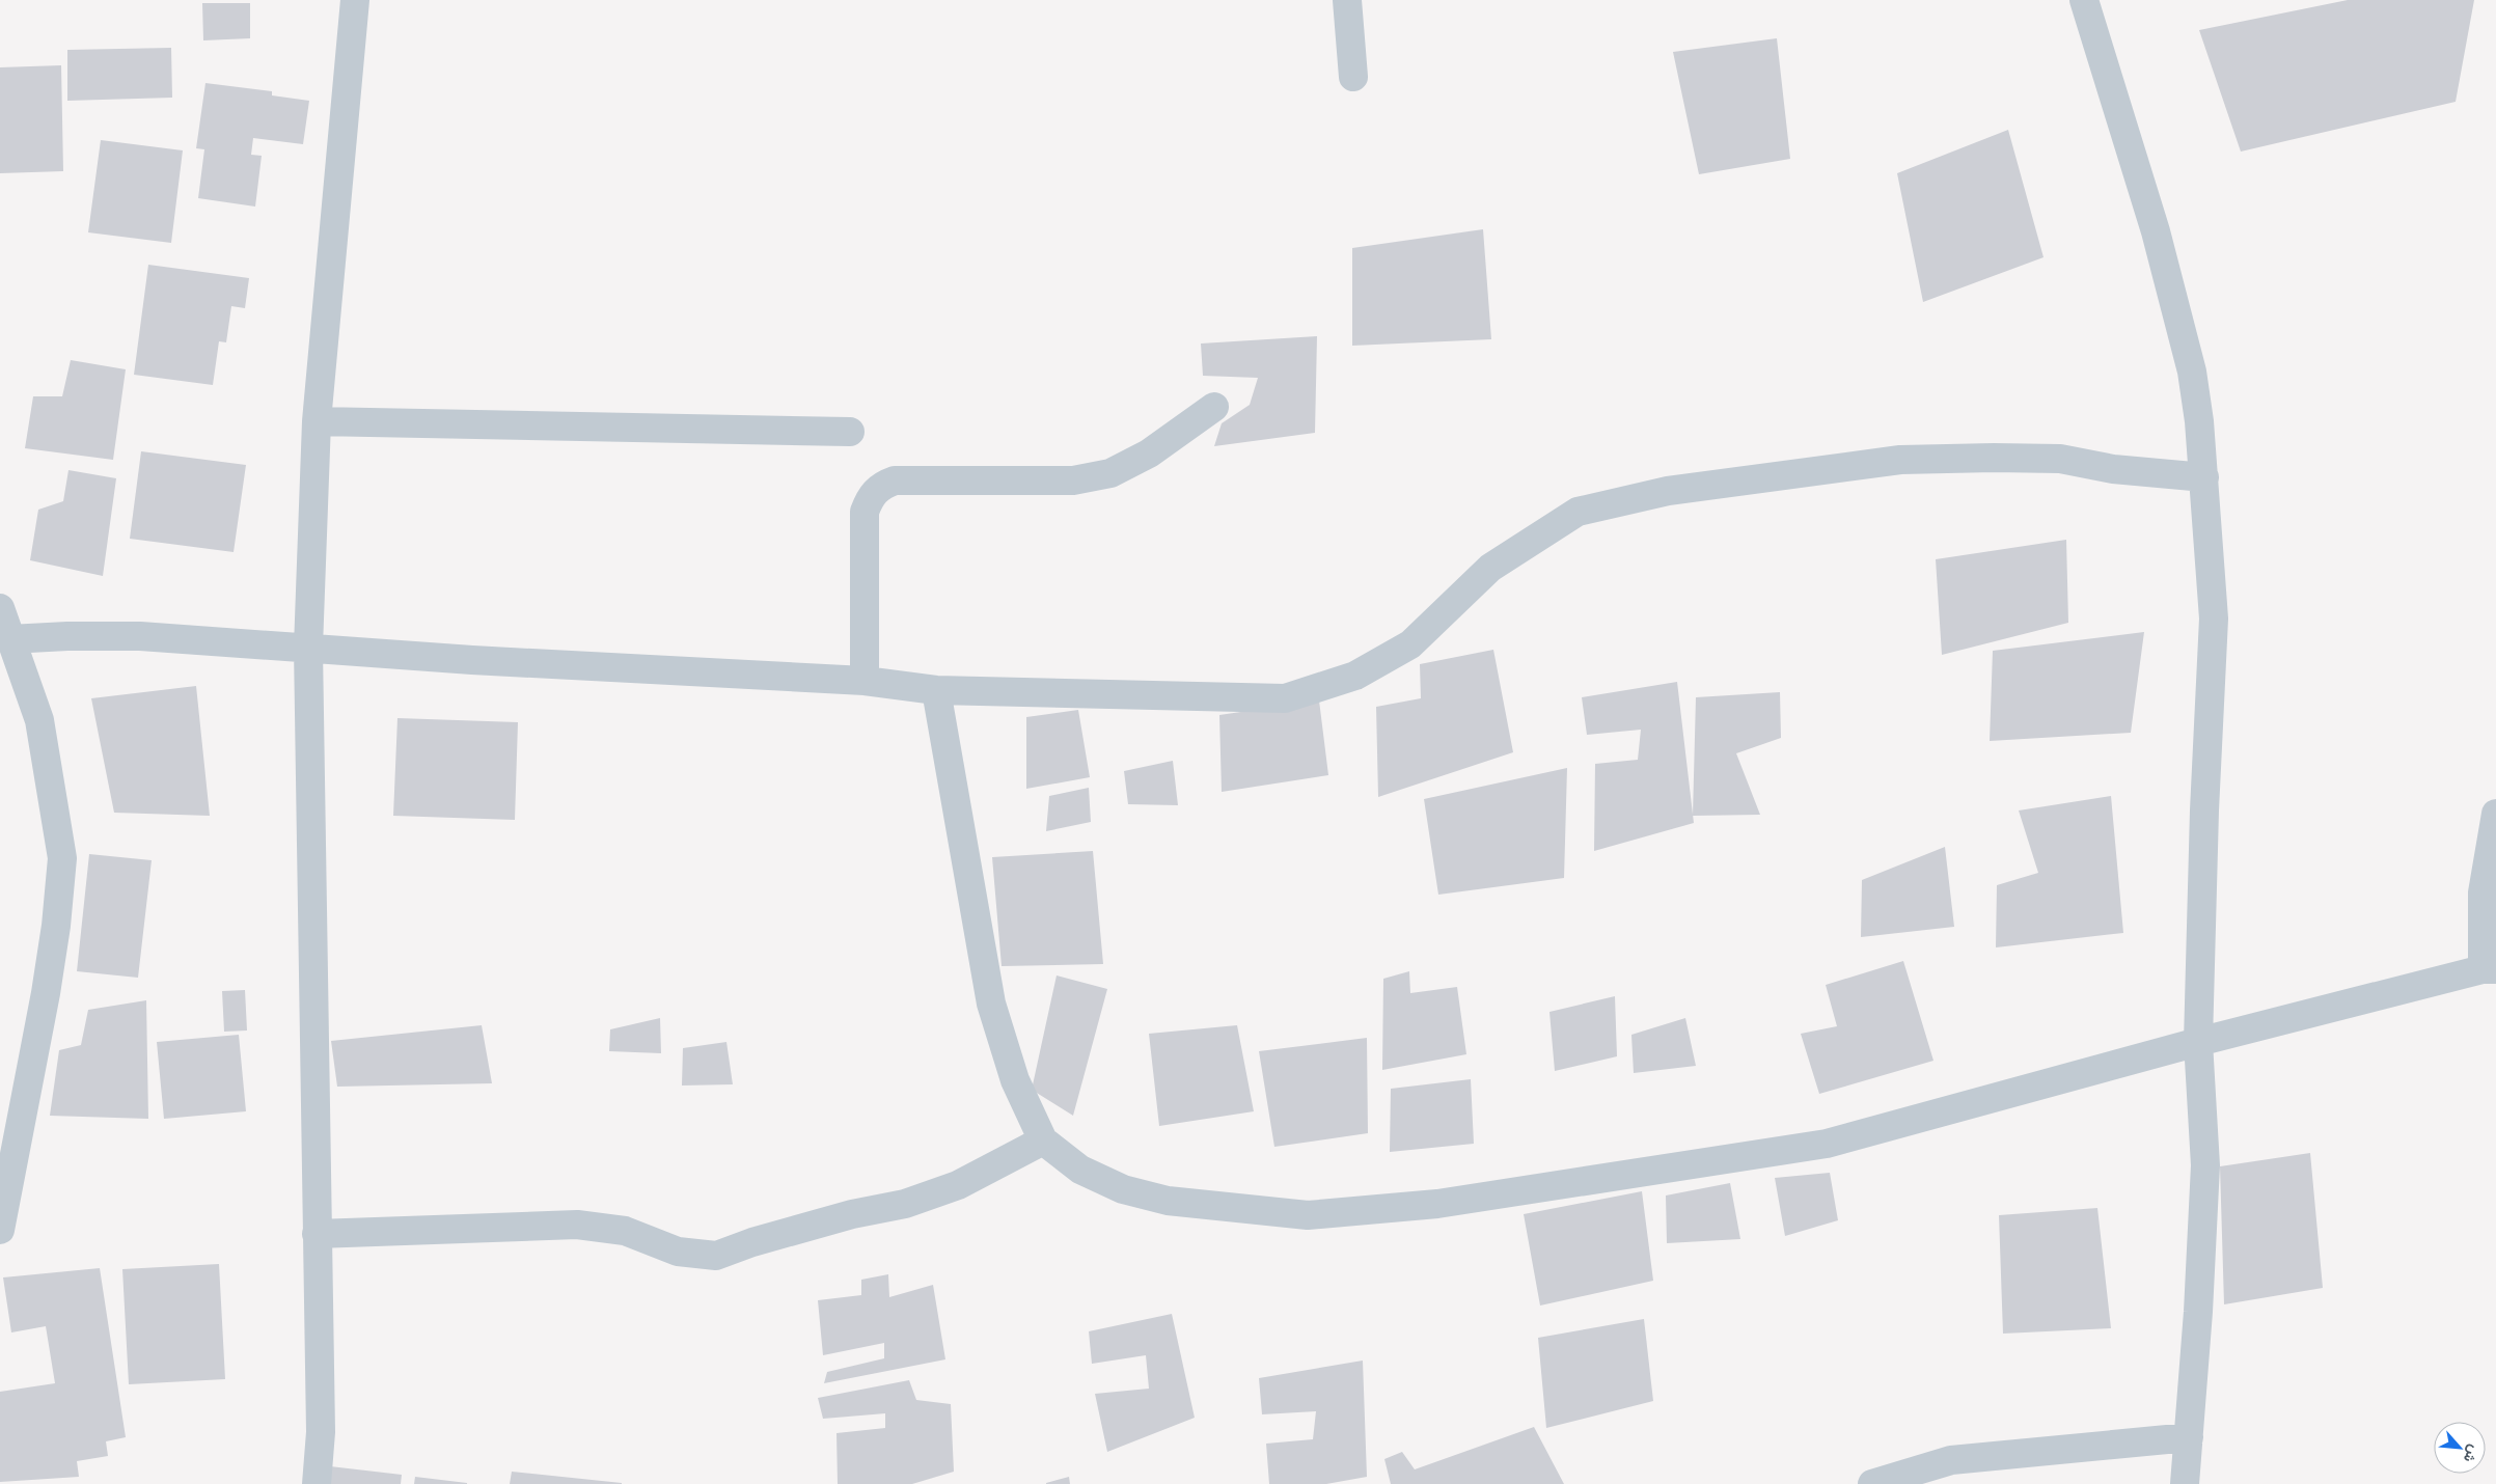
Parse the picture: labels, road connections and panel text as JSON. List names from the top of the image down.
{
  "north": "bottom right"
}
